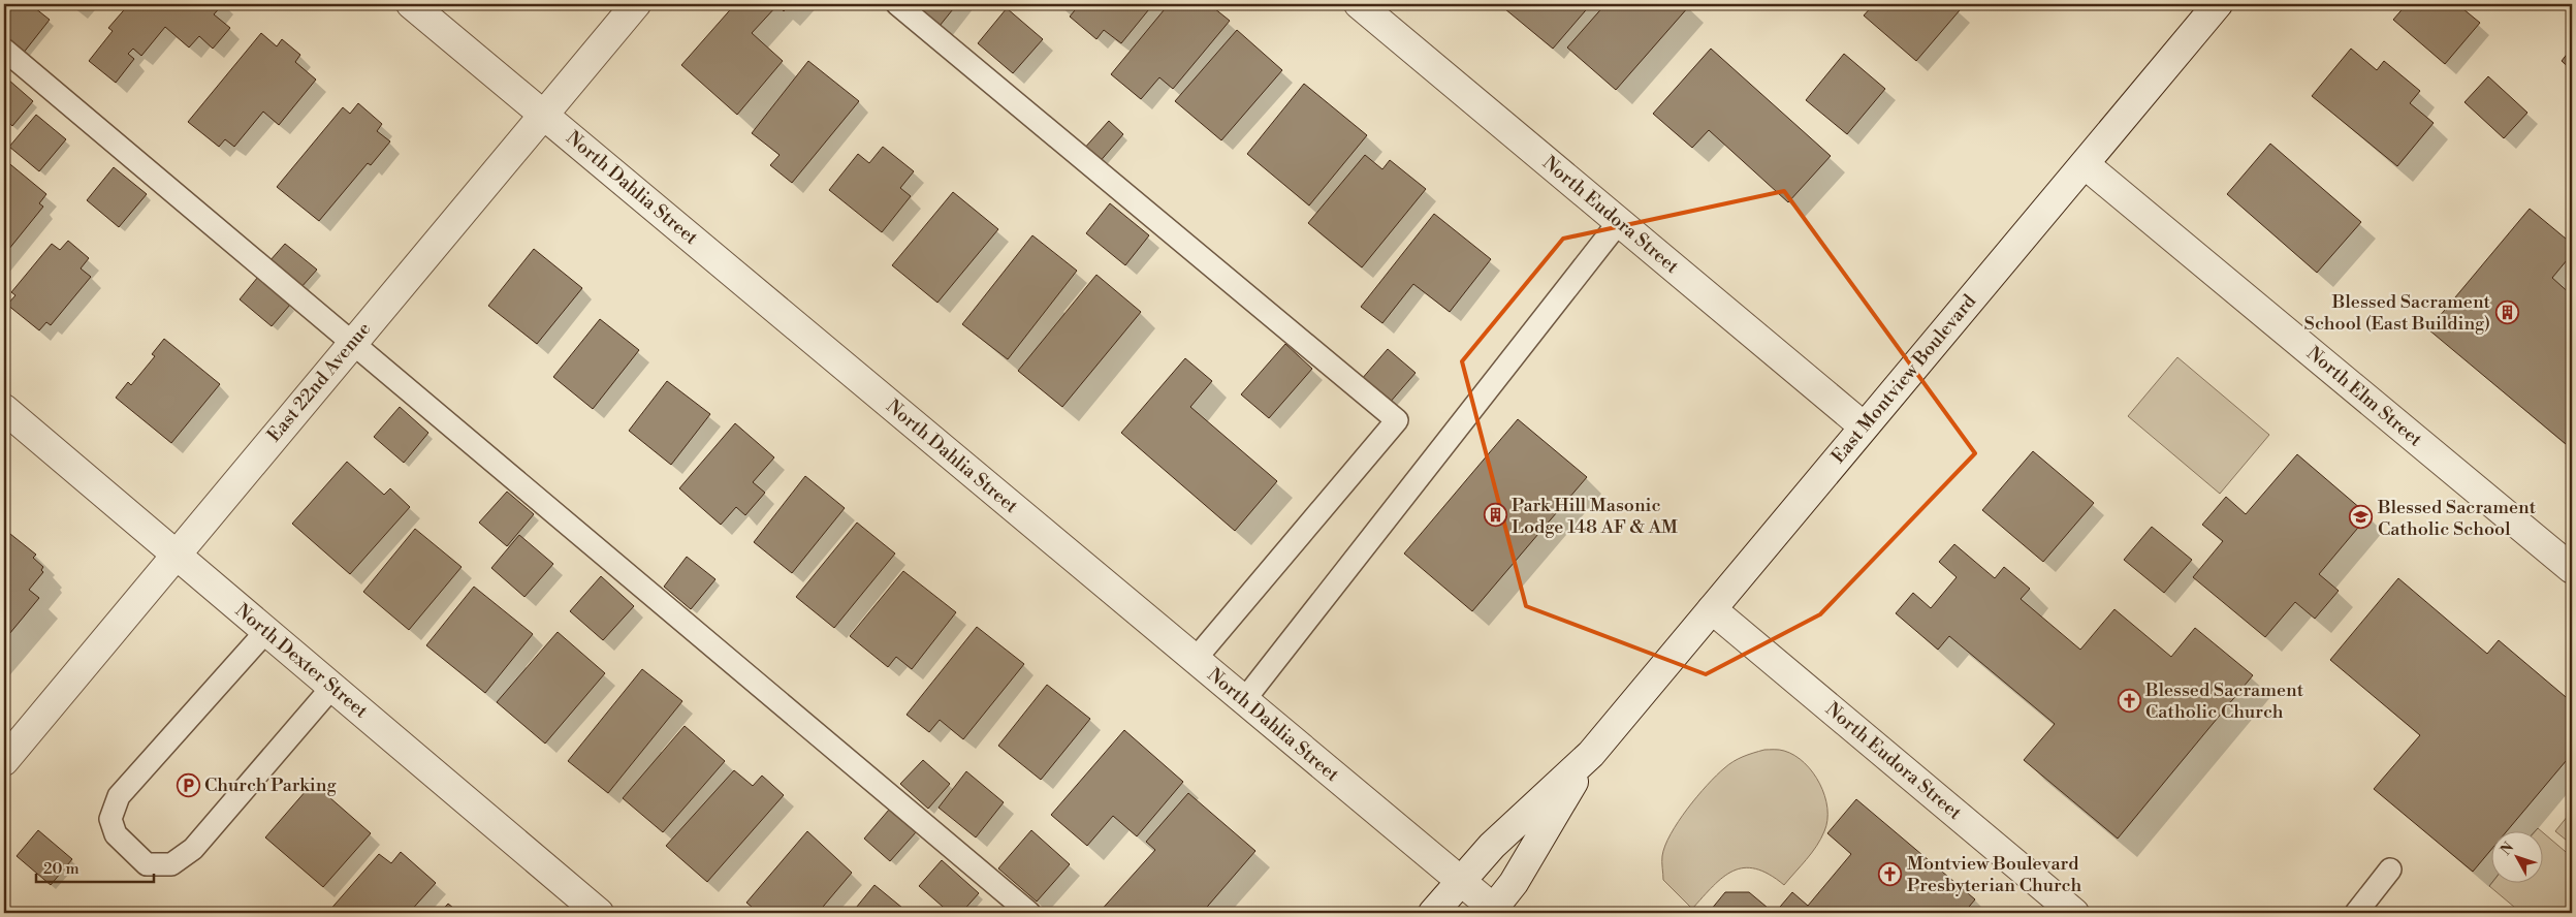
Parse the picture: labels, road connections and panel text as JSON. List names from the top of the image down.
{
  "streets": {
    "street": [
      "North Dahlia Street",
      "North Eudora Street",
      "East Montview Boulevard",
      "East 22nd Avenue",
      "North Elm Street",
      "North Dexter Street"
    ]
  },
  "crossings": [
    ["North Dahlia Street", "East Montview Boulevard"],
    ["North Dahlia Street", "East 22nd Avenue"],
    ["North Eudora Street", "East Montview Boulevard"],
    ["East Montview Boulevard", "North Elm Street"],
    ["East 22nd Avenue", "North Dexter Street"]
  ],
  "places": {
    "building": ["Blessed Sacrament School (East Building)", "Park Hill Masonic Lodge 148 AF & AM"],
    "school or university": ["Blessed Sacrament Catholic School"],
    "church": ["Blessed Sacrament Catholic Church", "Montview Boulevard Presbyterian Church"],
    "parking": ["Church Parking"]
  },
  "scale_bar": "20 m",
  "north": "top left"
}
